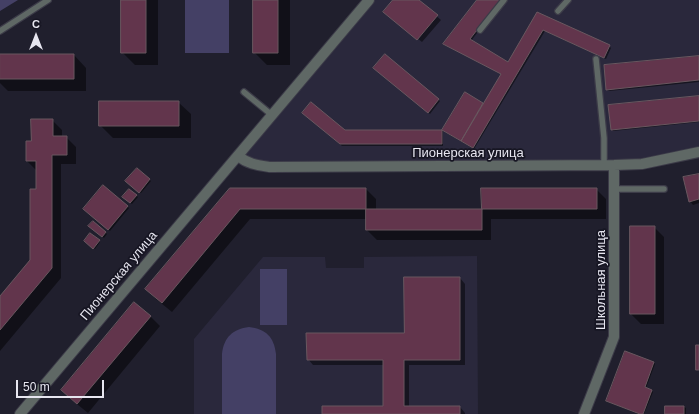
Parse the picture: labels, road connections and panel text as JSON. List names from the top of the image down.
{
  "streets": {
    "street": ["Пионерская улица", "Школьная улица"]
  },
  "crossings": [
    ["Пионерская улица", "Школьная улица"]
  ],
  "scale_bar": "50 m",
  "north": "top"
}
